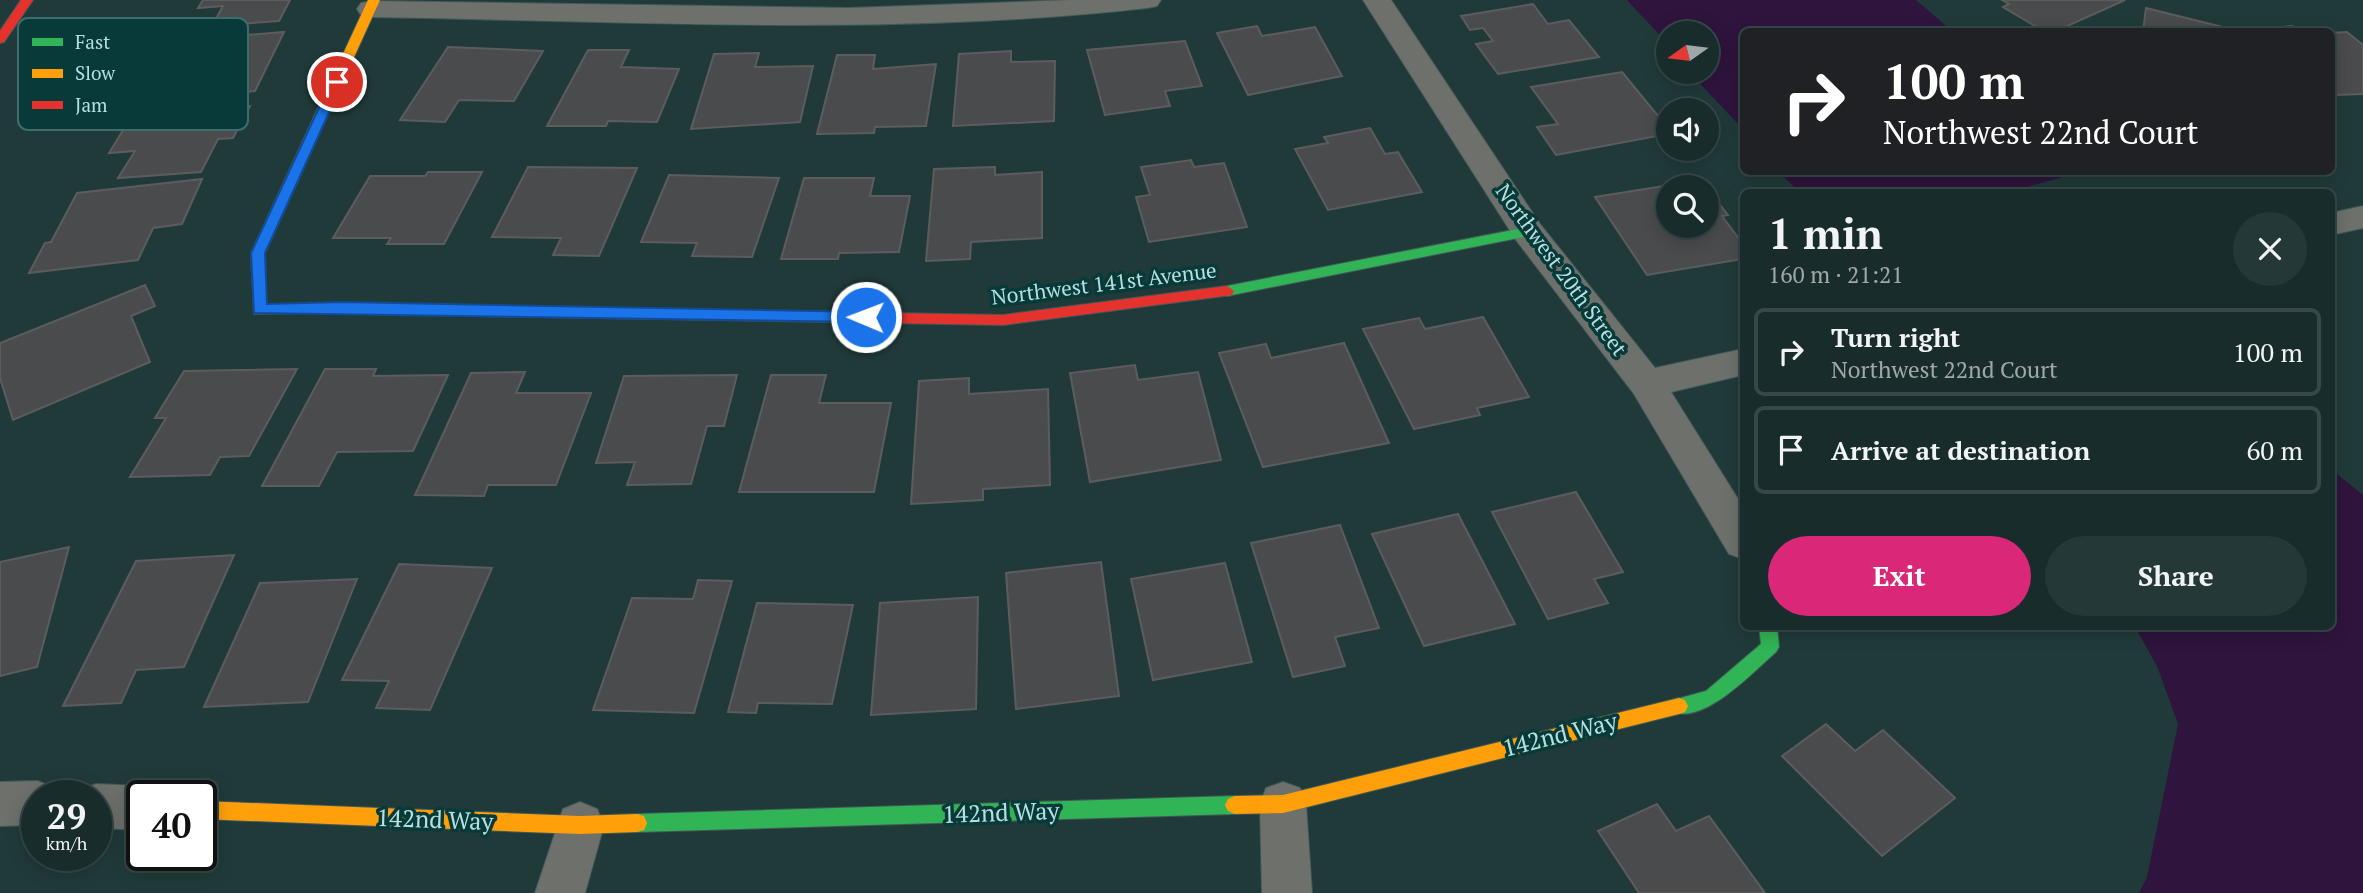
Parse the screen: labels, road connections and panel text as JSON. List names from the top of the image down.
{
  "streets": {
    "street": ["Northwest 20th Street", "Northwest 141st Avenue", "142nd Way"]
  },
  "crossings": [
    ["Northwest 20th Street", "Northwest 141st Avenue"]
  ],
  "legend": ["Fast", "Slow", "Jam"],
  "north": "left",
  "page": {
    "turn": ["100 m", "Northwest 22nd Court"],
    "heading": ["1 min", "160 m · 21:21"],
    "list": [
      {
        "name": "Turn right",
        "note": "Northwest 22nd Court",
        "value": "100 m"
      },
      {
        "name": "Arrive at destination",
        "value": "60 m"
      }
    ],
    "buttons": ["Exit", "Share"],
    "speed": "29 km/h",
    "limit": "40"
  }
}
